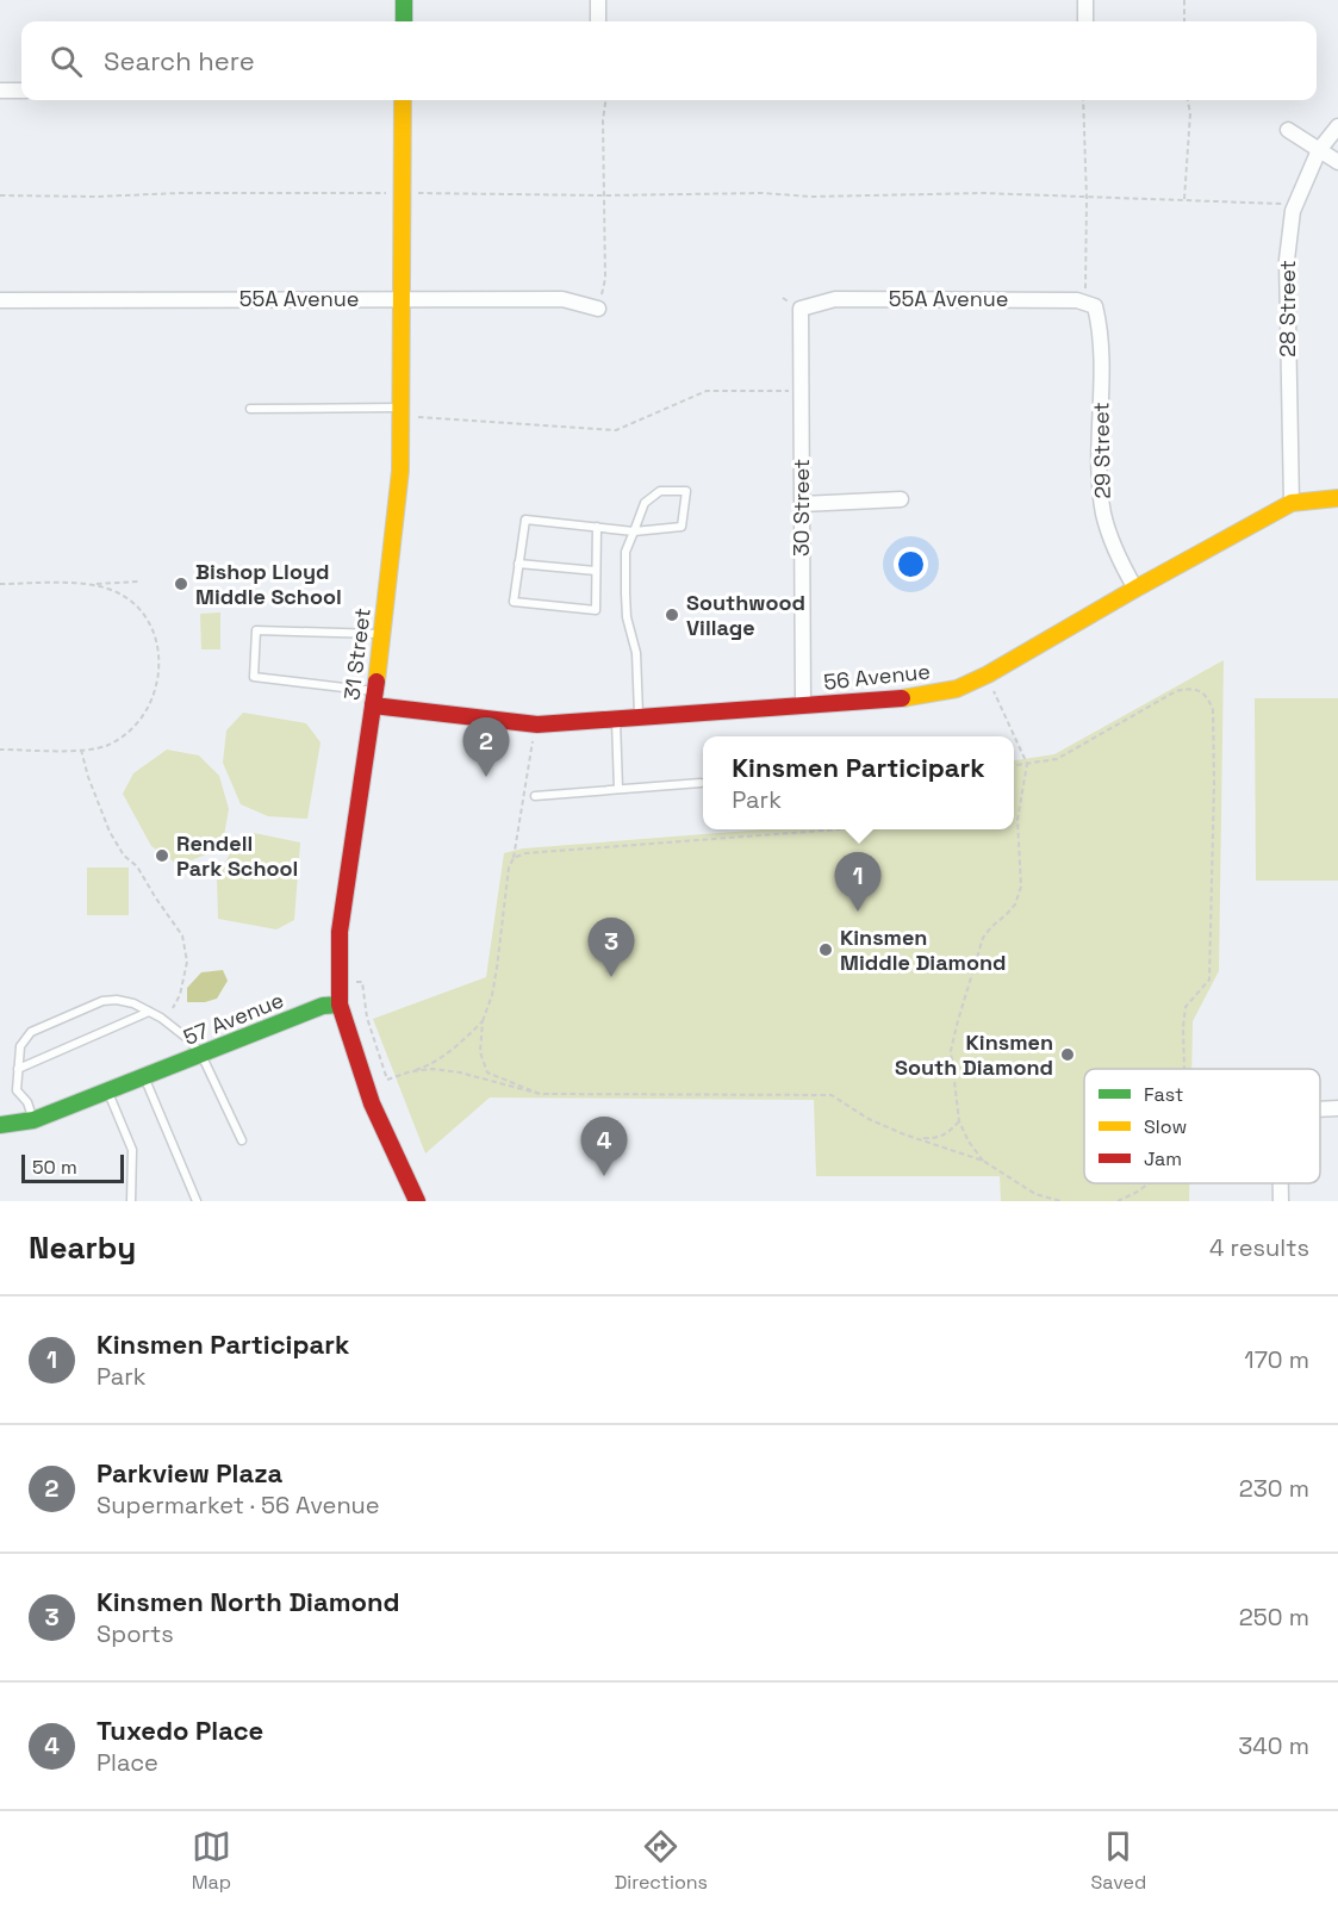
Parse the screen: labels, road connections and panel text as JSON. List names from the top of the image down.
{
  "streets": {
    "street": [
      "55A Avenue",
      "28 Street",
      "29 Street",
      "30 Street",
      "31 Street",
      "56 Avenue",
      "57 Avenue"
    ]
  },
  "crossings": [
    ["55A Avenue", "29 Street"],
    ["55A Avenue", "30 Street"],
    ["55A Avenue", "31 Street"],
    ["28 Street", "56 Avenue"],
    ["29 Street", "56 Avenue"],
    ["30 Street", "56 Avenue"],
    ["31 Street", "56 Avenue"],
    ["31 Street", "57 Avenue"]
  ],
  "places": [
    "Bishop Lloyd Middle School",
    "Southwood Village",
    "Rendell Park School",
    "Kinsmen Middle Diamond",
    "Kinsmen South Diamond"
  ],
  "legend": ["Fast", "Slow", "Jam"],
  "scale_bar": "50 m",
  "page": {
    "search": "Search here",
    "pins": [
      "2",
      "1",
      "3",
      "4"
    ],
    "popup": ["Kinsmen Participark", "Park"],
    "scale": "50 m",
    "heading": ["Nearby", "4 results"],
    "list": [
      {
        "mark": "1",
        "name": "Kinsmen Participark",
        "note": "Park",
        "value": "170 m"
      },
      {
        "mark": "2",
        "name": "Parkview Plaza",
        "note": "Supermarket · 56 Avenue",
        "value": "230 m"
      },
      {
        "mark": "3",
        "name": "Kinsmen North Diamond",
        "note": "Sports",
        "value": "250 m"
      },
      {
        "mark": "4",
        "name": "Tuxedo Place",
        "note": "Place",
        "value": "340 m"
      }
    ],
    "nav": ["Map", "Directions", "Saved"]
  }
}
